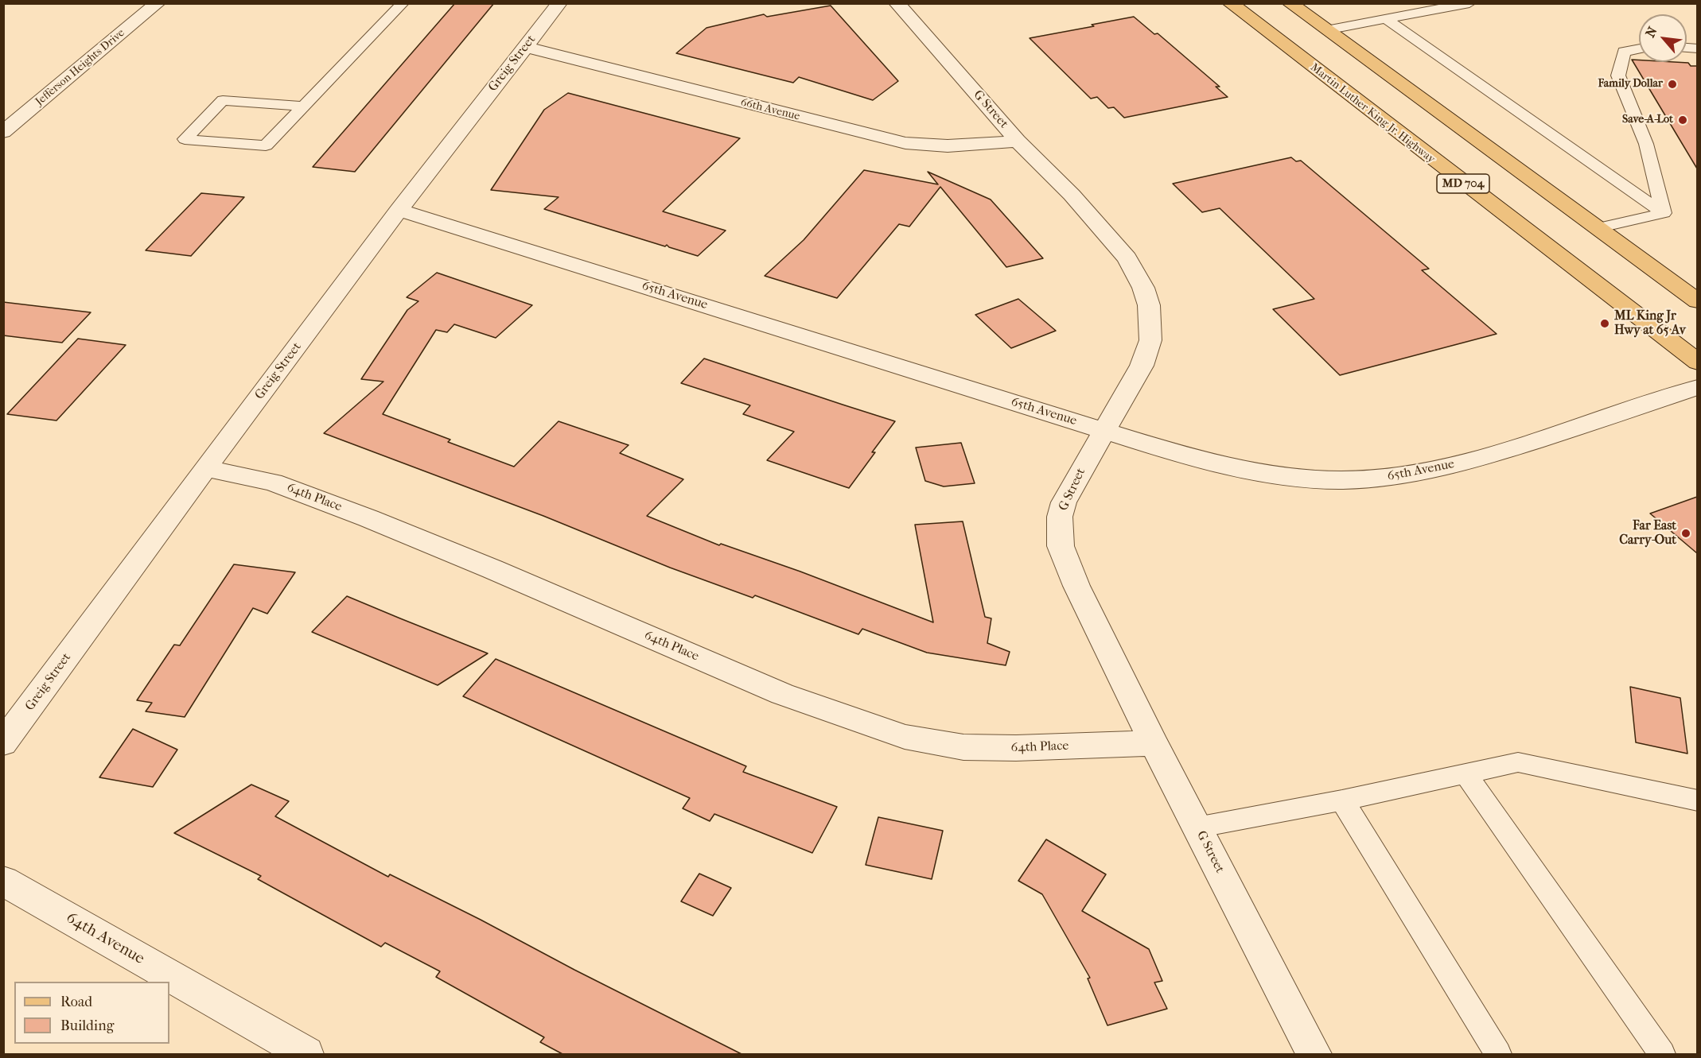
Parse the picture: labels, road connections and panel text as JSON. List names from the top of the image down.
{
  "streets": {
    "main road": ["Martin Luther King Jr. Highway", "MD 704"],
    "street": [
      "Greig Street",
      "Jefferson Heights Drive",
      "66th Avenue",
      "G Street",
      "65th Avenue",
      "64th Place",
      "64th Avenue"
    ]
  },
  "crossings": [
    ["Greig Street", "66th Avenue"],
    ["Greig Street", "65th Avenue"],
    ["Greig Street", "64th Place"],
    ["66th Avenue", "G Street"],
    ["G Street", "65th Avenue"],
    ["G Street", "64th Place"]
  ],
  "places": [
    "Family Dollar",
    "Save-A-Lot",
    "ML King Jr Hwy at 65 Av",
    "Far East Carry-Out"
  ],
  "legend": ["Road", "Building"],
  "north": "top left"
}
